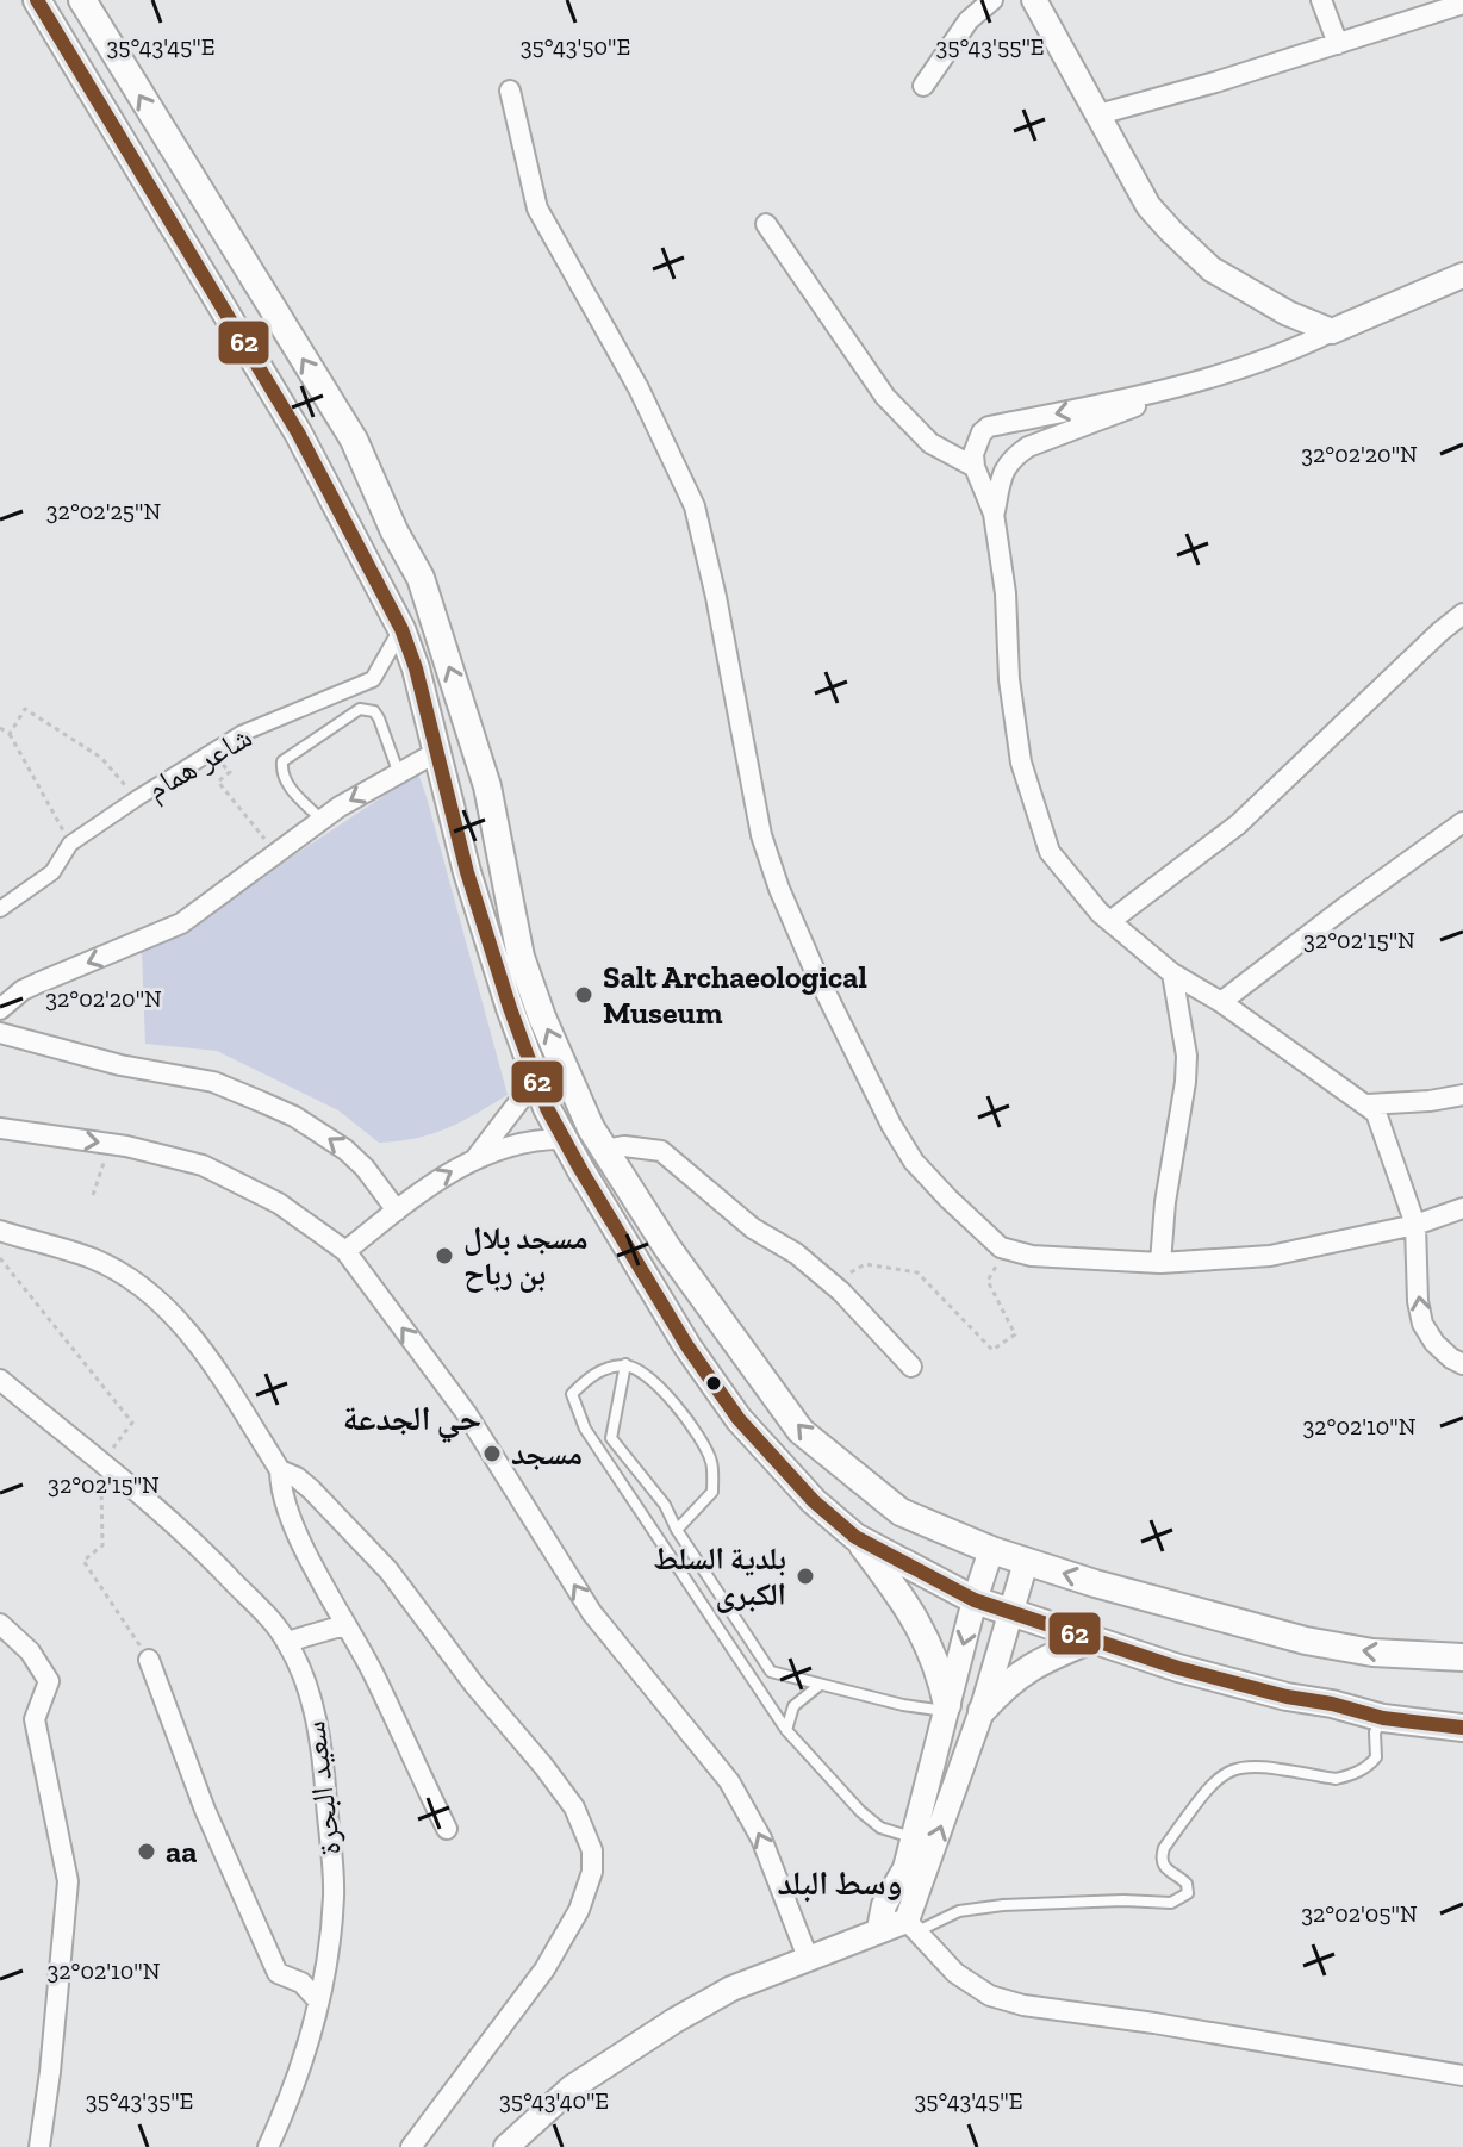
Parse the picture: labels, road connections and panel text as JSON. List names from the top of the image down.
{
  "streets": {
    "street": ["شاعر همام", "سعيد البحرة"]
  },
  "districts": ["حي الجدعة", "وسط البلد"],
  "places": [
    "Salt Archaeological Museum",
    "مسجد بلال بن رباح",
    "مسجد",
    "بلدية السلط الكبرى",
    "aa"
  ],
  "lines": ["transit line 62"],
  "coordinates": [
    "35°43'55\"E",
    "35°43'45\"E",
    "35°43'50\"E",
    "32°02'20\"N",
    "32°02'25\"N",
    "32°02'15\"N",
    "32°02'10\"N",
    "32°02'05\"N",
    "35°43'35\"E",
    "35°43'40\"E"
  ]
}
